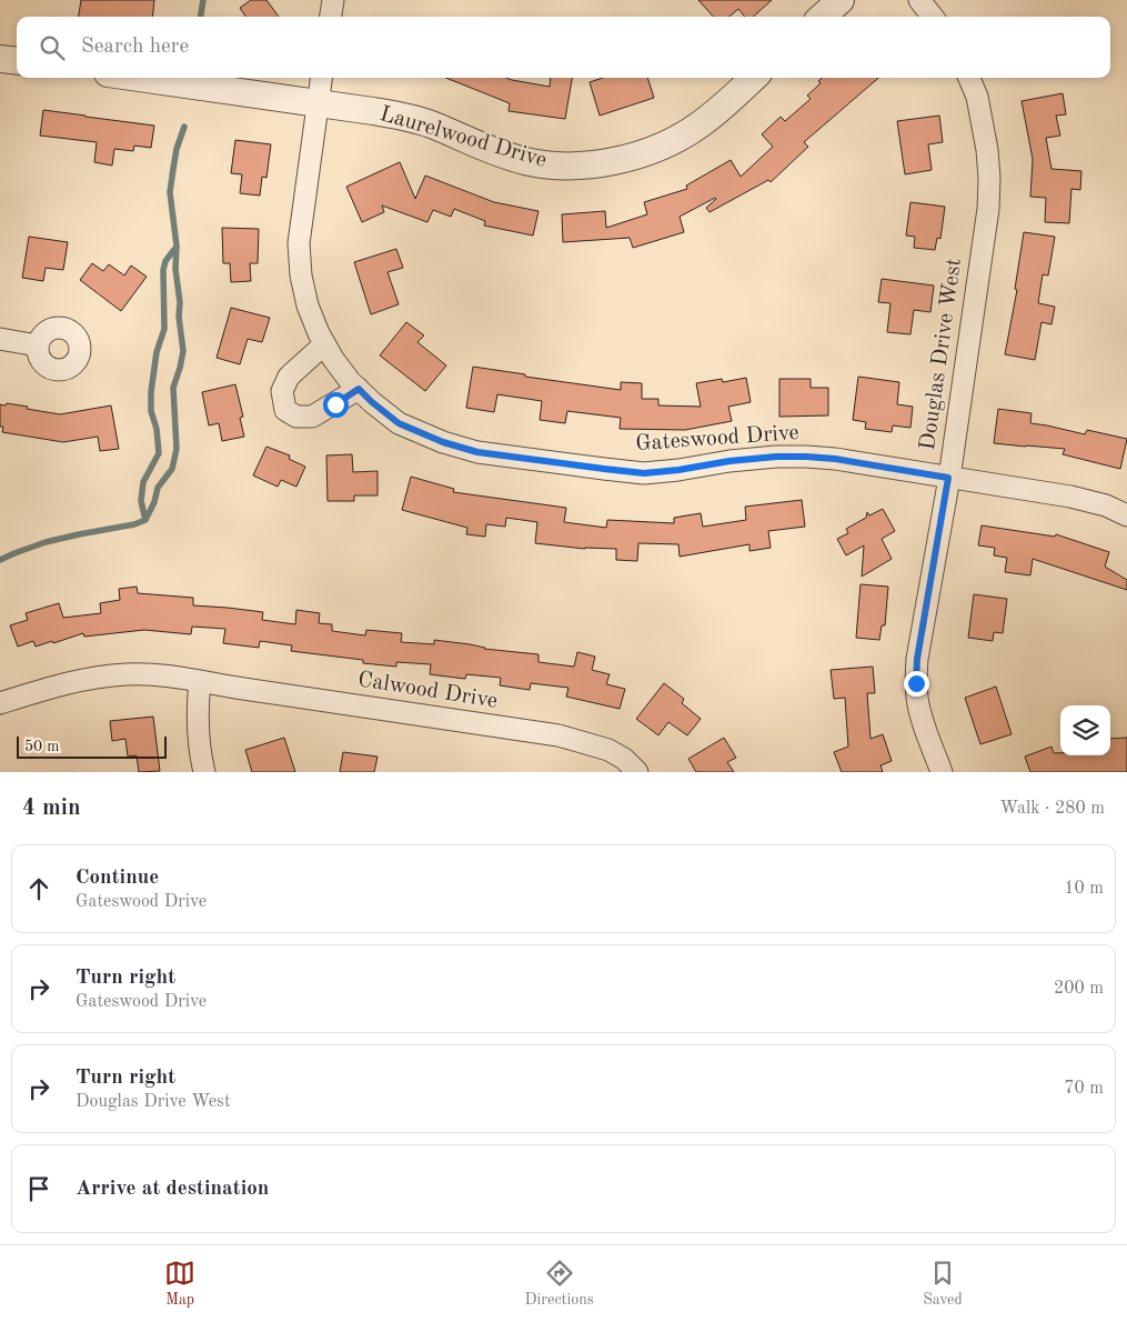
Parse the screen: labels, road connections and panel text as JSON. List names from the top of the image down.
{
  "streets": {
    "street": [
      "Laurelwood Drive",
      "Douglas Drive West",
      "Gateswood Drive",
      "Calwood Drive"
    ]
  },
  "crossings": [
    ["Laurelwood Drive", "Gateswood Drive"],
    ["Douglas Drive West", "Gateswood Drive"]
  ],
  "scale_bar": "50 m",
  "page": {
    "search": "Search here",
    "scale": "50 m",
    "heading": ["4 min", "Walk · 280 m"],
    "list": [
      ["Continue", "Gateswood Drive", "10 m"],
      ["Turn right", "Gateswood Drive", "200 m"],
      ["Turn right", "Douglas Drive West", "70 m"],
      "Arrive at destination"
    ],
    "nav": ["Map", "Directions", "Saved"]
  }
}
